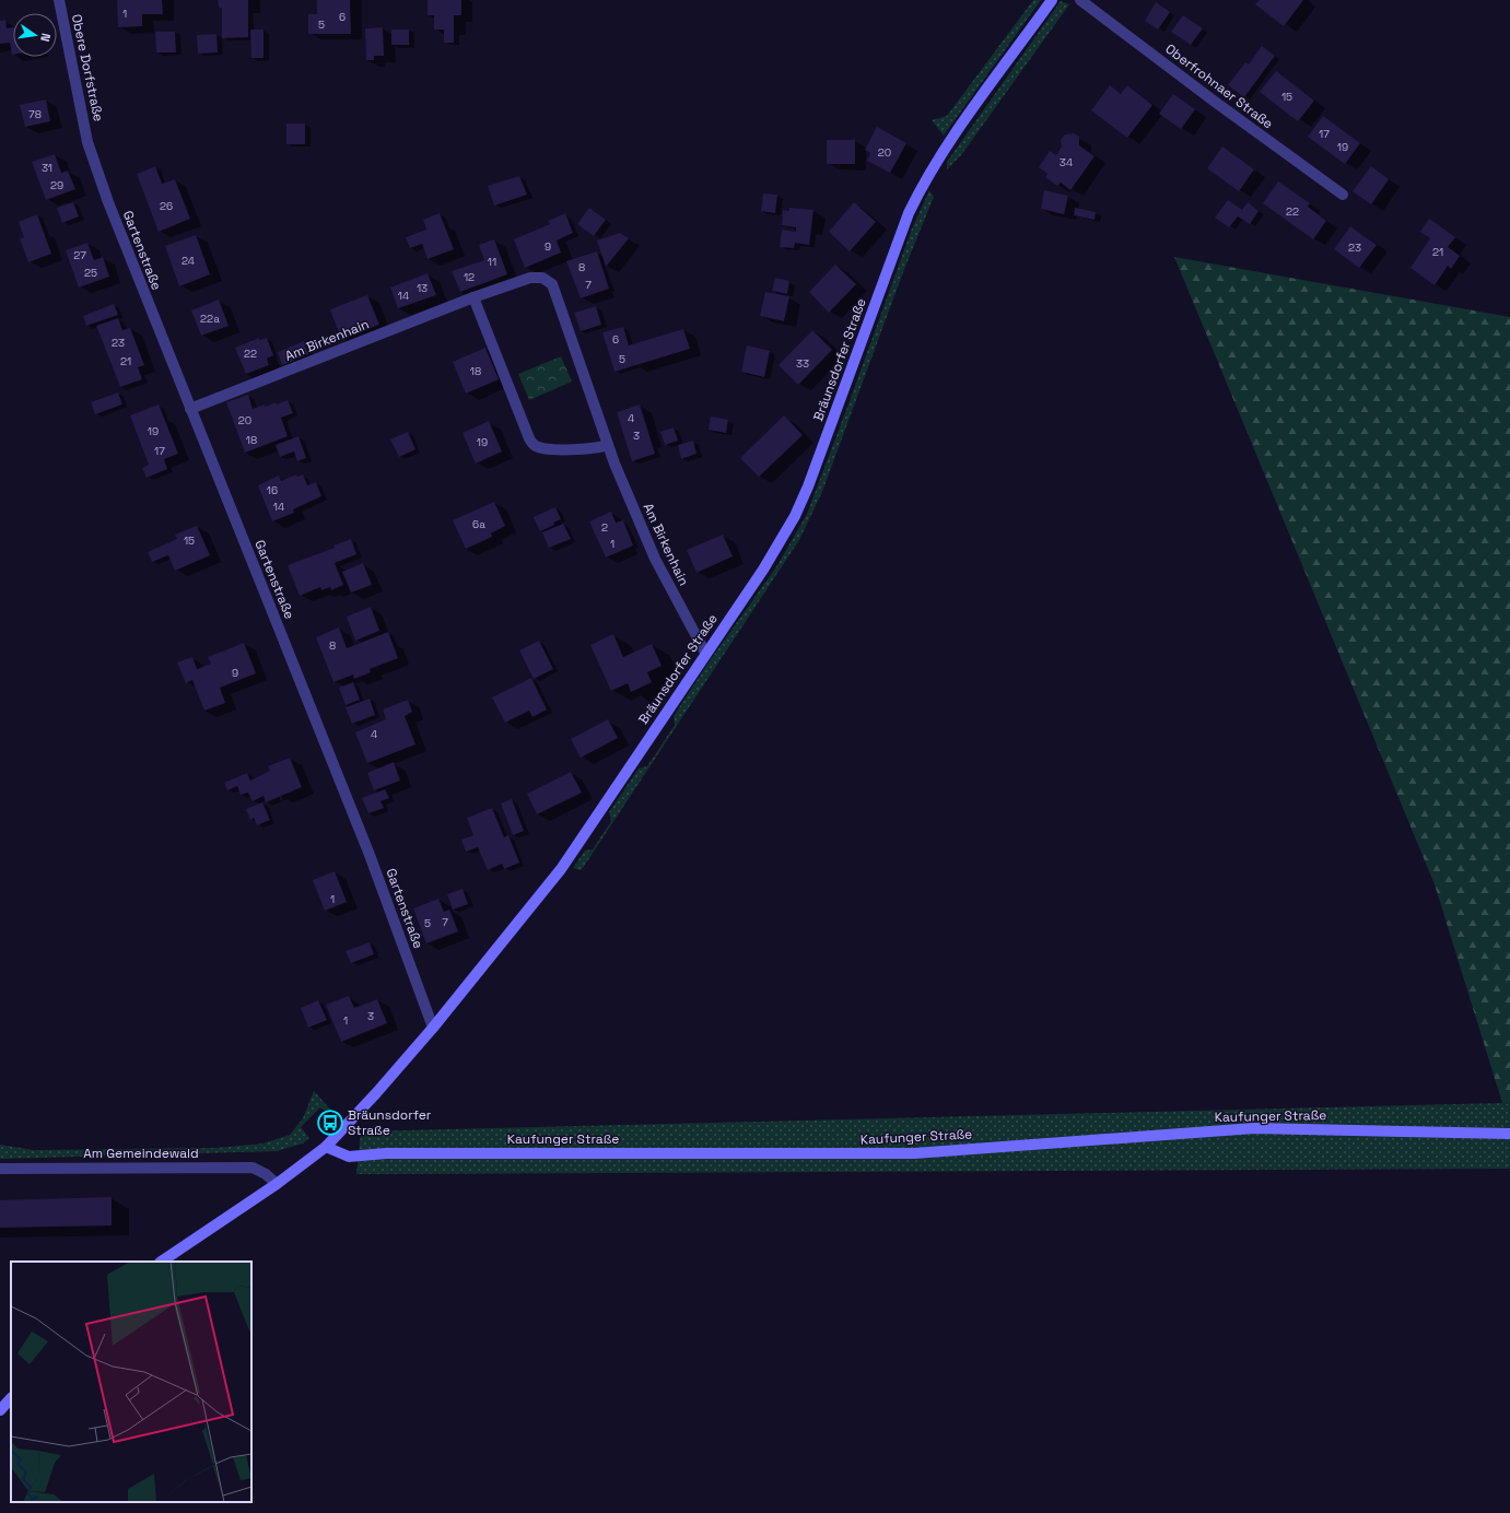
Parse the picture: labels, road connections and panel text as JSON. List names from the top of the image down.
{
  "streets": {
    "main road": ["Bräunsdorfer Straße", "Kaufunger Straße"],
    "street": [
      "Obere Dorfstraße",
      "Oberfrohnaer Straße",
      "Gartenstraße",
      "Am Birkenhain",
      "Am Gemeindewald"
    ]
  },
  "crossings": [
    ["Obere Dorfstraße", "Gartenstraße"],
    ["Gartenstraße", "Am Birkenhain"],
    ["Gartenstraße", "Bräunsdorfer Straße"],
    ["Am Birkenhain", "Bräunsdorfer Straße"],
    ["Bräunsdorfer Straße", "Kaufunger Straße"],
    ["Bräunsdorfer Straße", "Am Gemeindewald"]
  ],
  "places": {
    "bus stop": ["Bräunsdorfer Straße"]
  },
  "house_numbers": [
    "1",
    "6",
    "5",
    "15",
    "78",
    "17",
    "19",
    "20",
    "34",
    "31",
    "29",
    "26",
    "22",
    "9",
    "23",
    "21",
    "27",
    "24",
    "11",
    "8",
    "25",
    "12",
    "7",
    "13",
    "14",
    "22a",
    "6",
    "23",
    "22",
    "5",
    "21",
    "33",
    "18",
    "4",
    "20",
    "19",
    "3",
    "18",
    "19",
    "17",
    "16",
    "14",
    "6a",
    "2",
    "15",
    "1",
    "8",
    "9",
    "4",
    "1",
    "7",
    "5",
    "3",
    "1"
  ],
  "north": "right"
}
